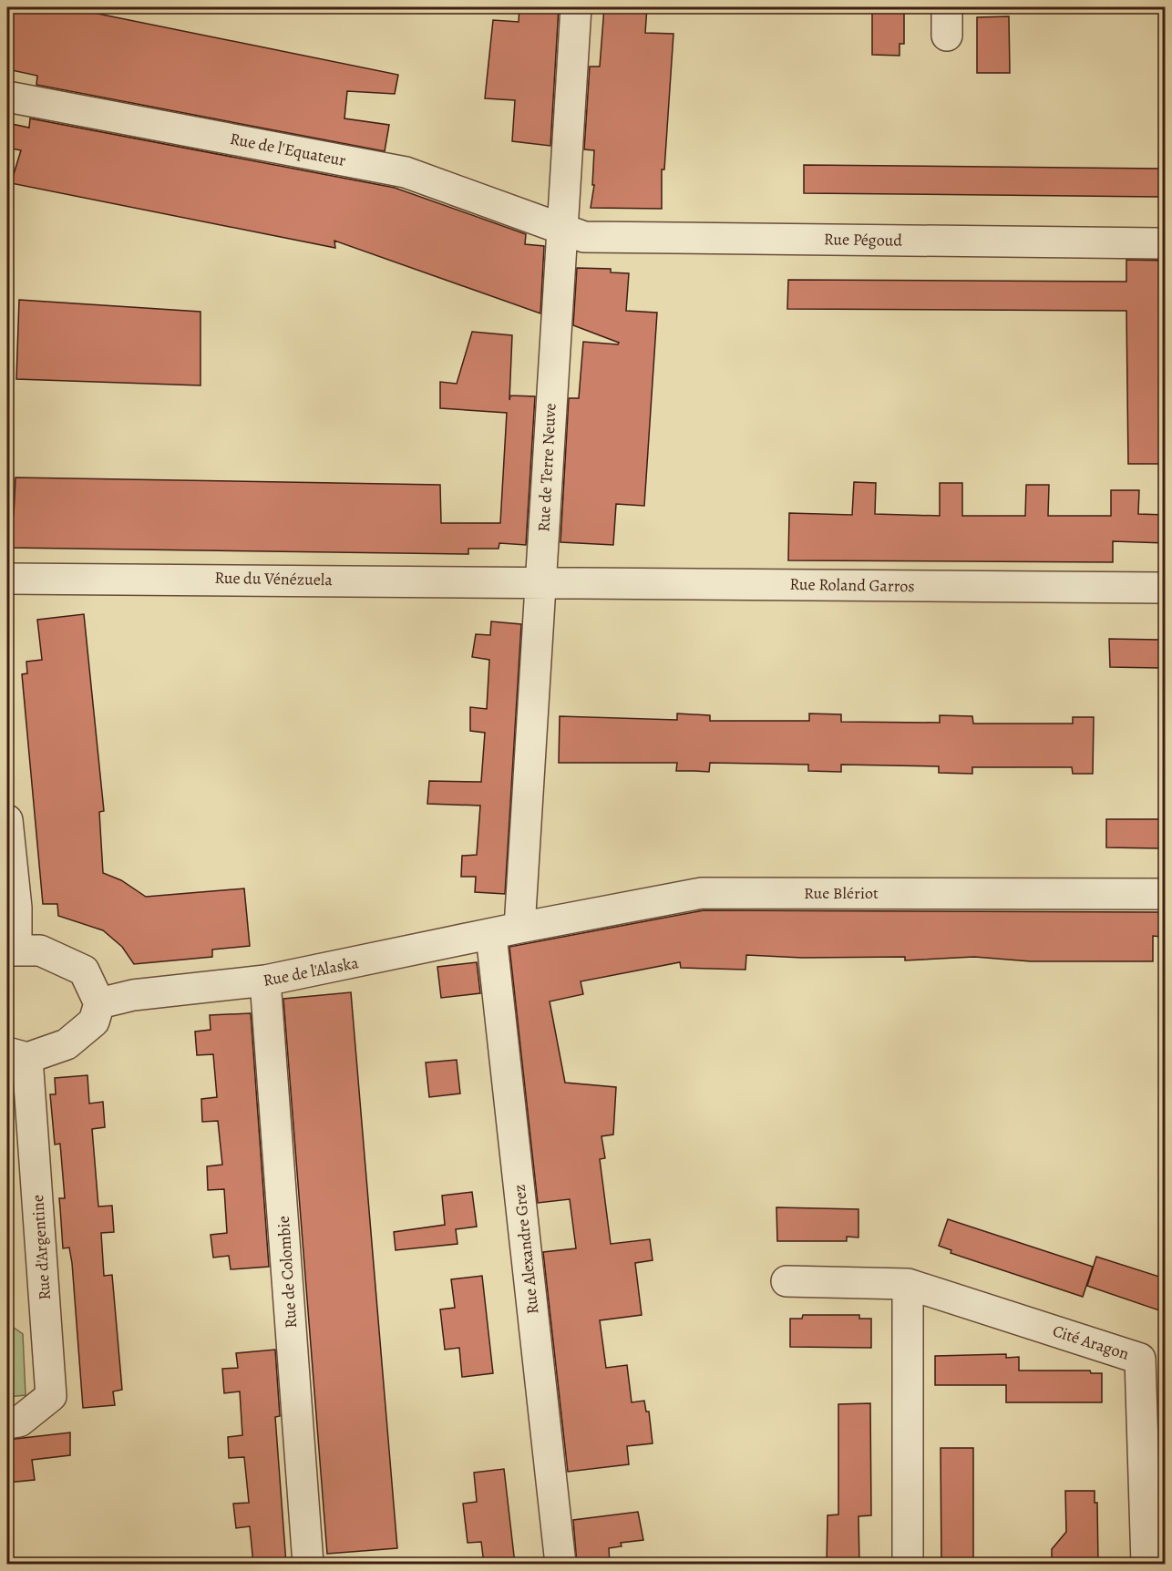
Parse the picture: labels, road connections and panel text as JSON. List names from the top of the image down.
{
  "streets": {
    "street": [
      "Rue de l'Equateur",
      "Rue Pégoud",
      "Rue de Terre Neuve",
      "Rue du Vénézuela",
      "Rue Roland Garros",
      "Rue Blériot",
      "Rue de l'Alaska",
      "Rue d'Argentine",
      "Rue Alexandre Grez",
      "Rue de Colombie",
      "Cité Aragon"
    ]
  },
  "crossings": [
    ["Rue de l'Equateur", "Rue Pégoud"],
    ["Rue de l'Equateur", "Rue de Terre Neuve"],
    ["Rue Pégoud", "Rue de Terre Neuve"],
    ["Rue de Terre Neuve", "Rue du Vénézuela"],
    ["Rue de Terre Neuve", "Rue Roland Garros"],
    ["Rue de Terre Neuve", "Rue Blériot"],
    ["Rue de Terre Neuve", "Rue de l'Alaska"],
    ["Rue du Vénézuela", "Rue Roland Garros"],
    ["Rue Blériot", "Rue de l'Alaska"],
    ["Rue de l'Alaska", "Rue d'Argentine"],
    ["Rue de l'Alaska", "Rue Alexandre Grez"],
    ["Rue de l'Alaska", "Rue de Colombie"]
  ]
}
